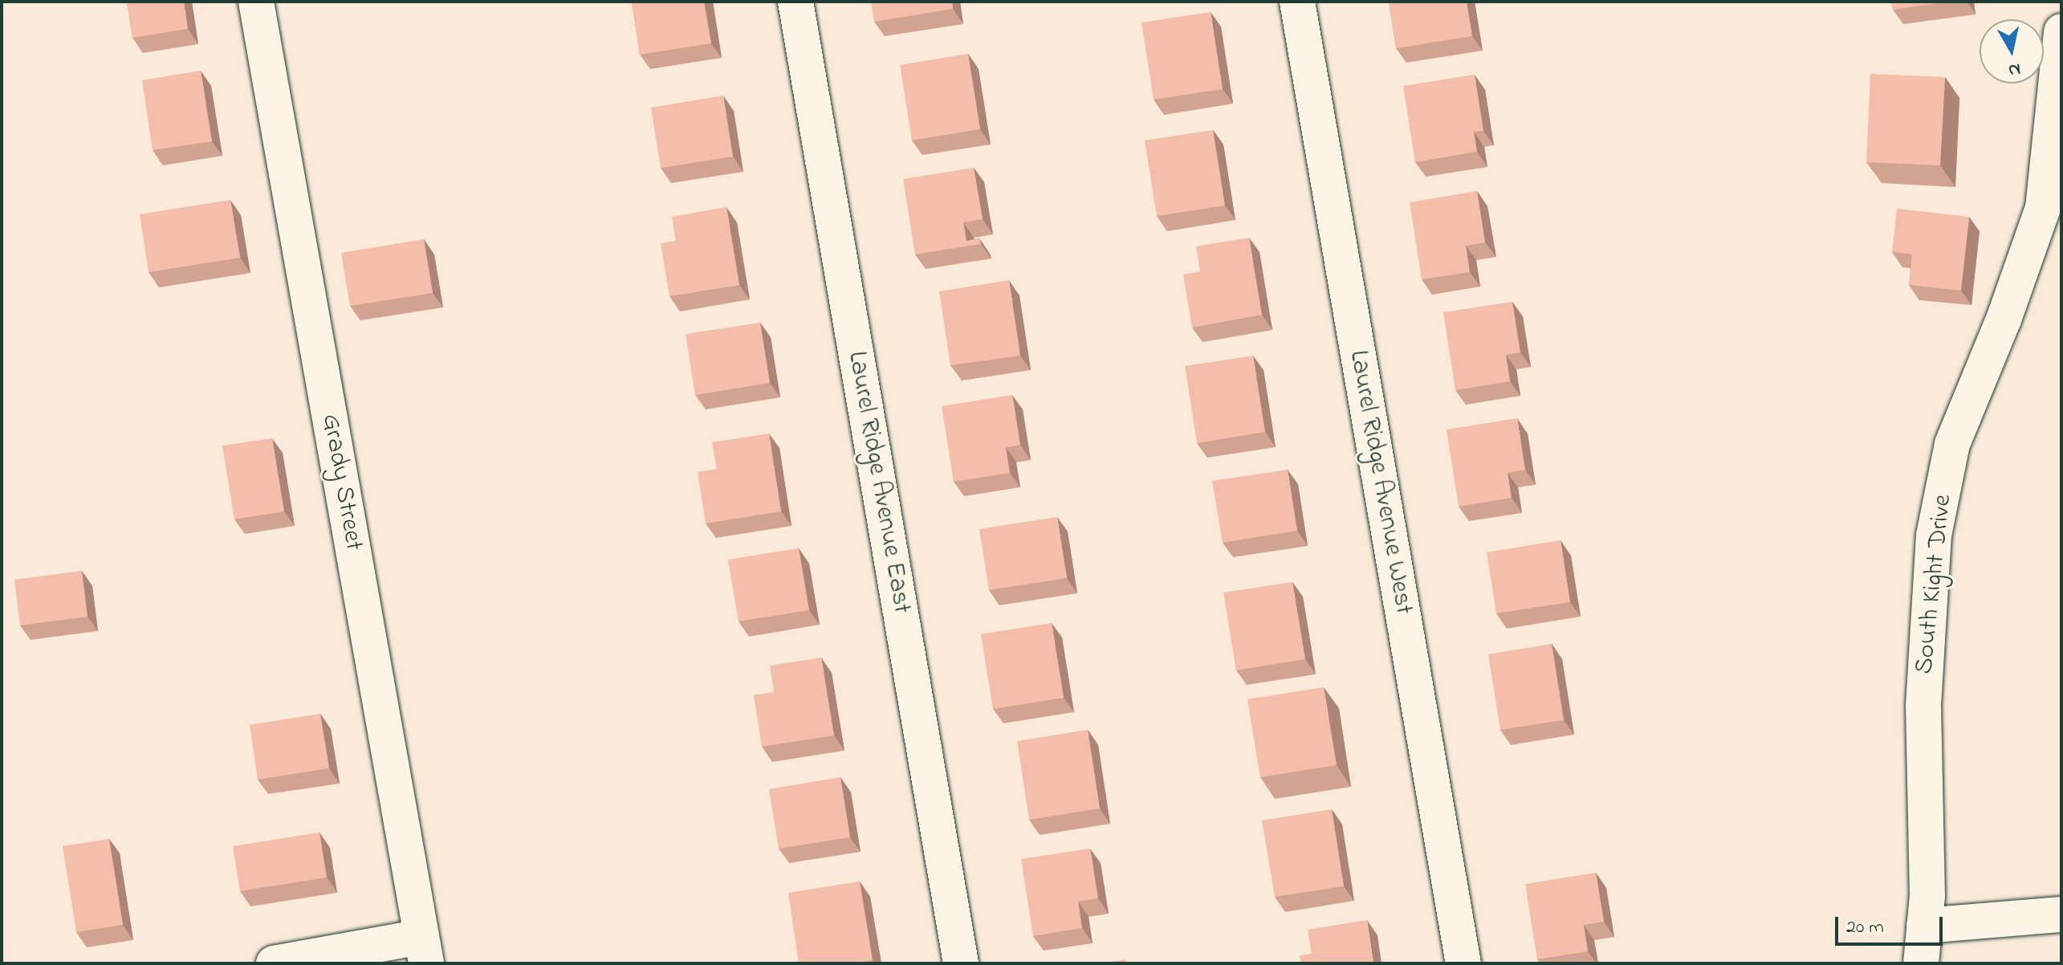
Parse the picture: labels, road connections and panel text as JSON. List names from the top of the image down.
{
  "streets": {
    "street": [
      "Grady Street",
      "Laurel Ridge Avenue East",
      "Laurel Ridge Avenue West",
      "South Kight Drive"
    ]
  },
  "scale_bar": "20 m",
  "north": "bottom"
}
